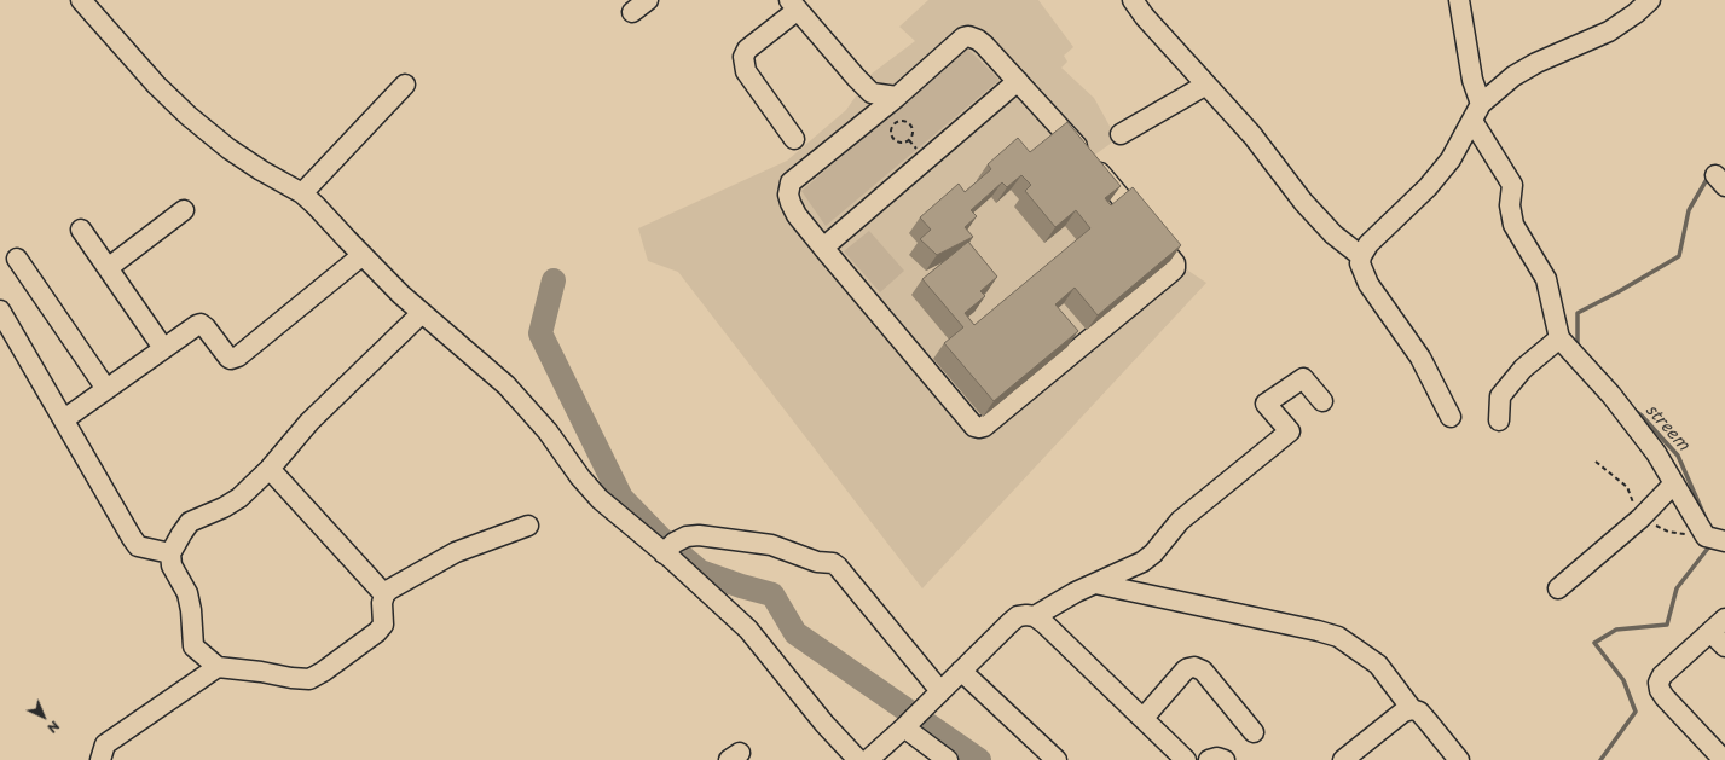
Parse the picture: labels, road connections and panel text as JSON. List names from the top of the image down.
{
  "water": ["streem"],
  "north": "bottom right"
}
